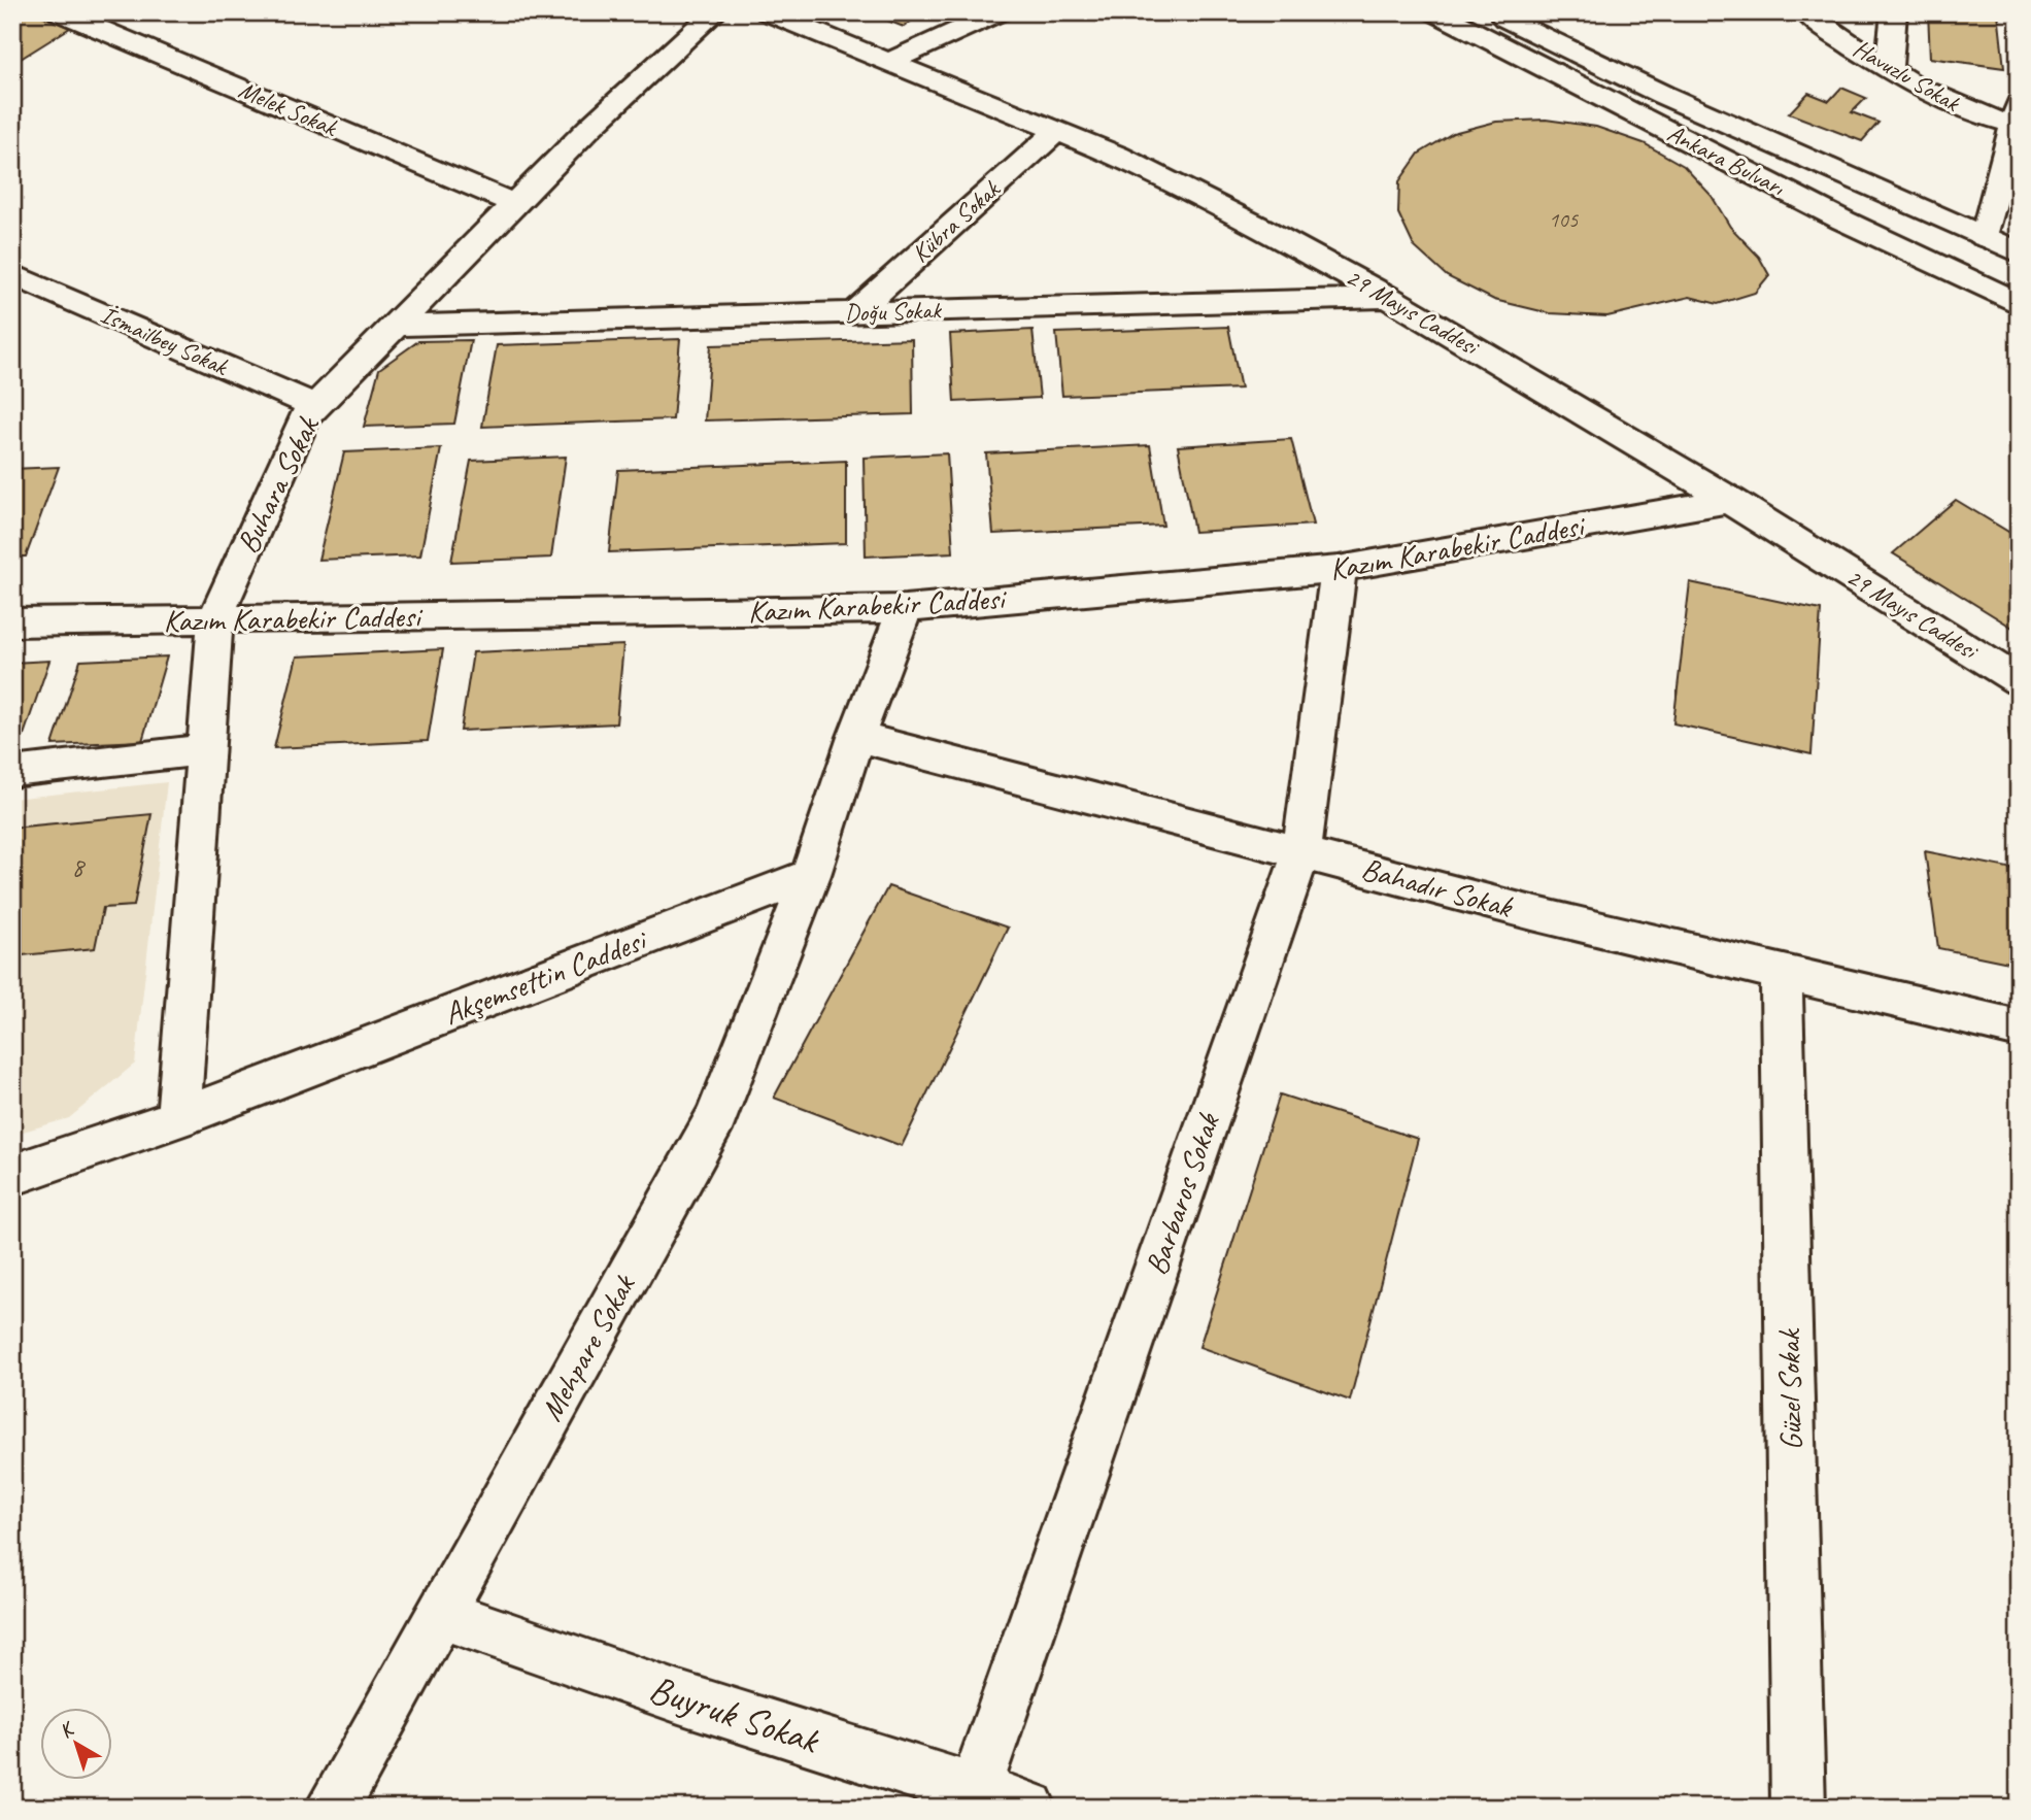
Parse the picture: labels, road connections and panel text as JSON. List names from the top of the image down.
{
  "streets": {
    "street": [
      "Havuzlu Sokak",
      "Melek Sokak",
      "Ankara Bulvarı",
      "Kübra Sokak",
      "Doğu Sokak",
      "29 Mayıs Caddesi",
      "İsmailbey Sokak",
      "Buhara Sokak",
      "Kazım Karabekir Caddesi",
      "Bahadır Sokak",
      "Akşemsettin Caddesi",
      "Barbaros Sokak",
      "Mehpare Sokak",
      "Güzel Sokak",
      "Buyruk Sokak"
    ]
  },
  "crossings": [
    ["Melek Sokak", "Buhara Sokak"],
    ["Kübra Sokak", "Doğu Sokak"],
    ["Kübra Sokak", "29 Mayıs Caddesi"],
    ["Doğu Sokak", "29 Mayıs Caddesi"],
    ["Doğu Sokak", "Buhara Sokak"],
    ["29 Mayıs Caddesi", "Kazım Karabekir Caddesi"],
    ["İsmailbey Sokak", "Buhara Sokak"],
    ["Buhara Sokak", "Kazım Karabekir Caddesi"],
    ["Buhara Sokak", "Akşemsettin Caddesi"],
    ["Kazım Karabekir Caddesi", "Barbaros Sokak"],
    ["Bahadır Sokak", "Barbaros Sokak"],
    ["Bahadır Sokak", "Güzel Sokak"],
    ["Akşemsettin Caddesi", "Mehpare Sokak"],
    ["Barbaros Sokak", "Buyruk Sokak"],
    ["Mehpare Sokak", "Buyruk Sokak"]
  ],
  "house_numbers": ["105", "8"],
  "north": "top left"
}
